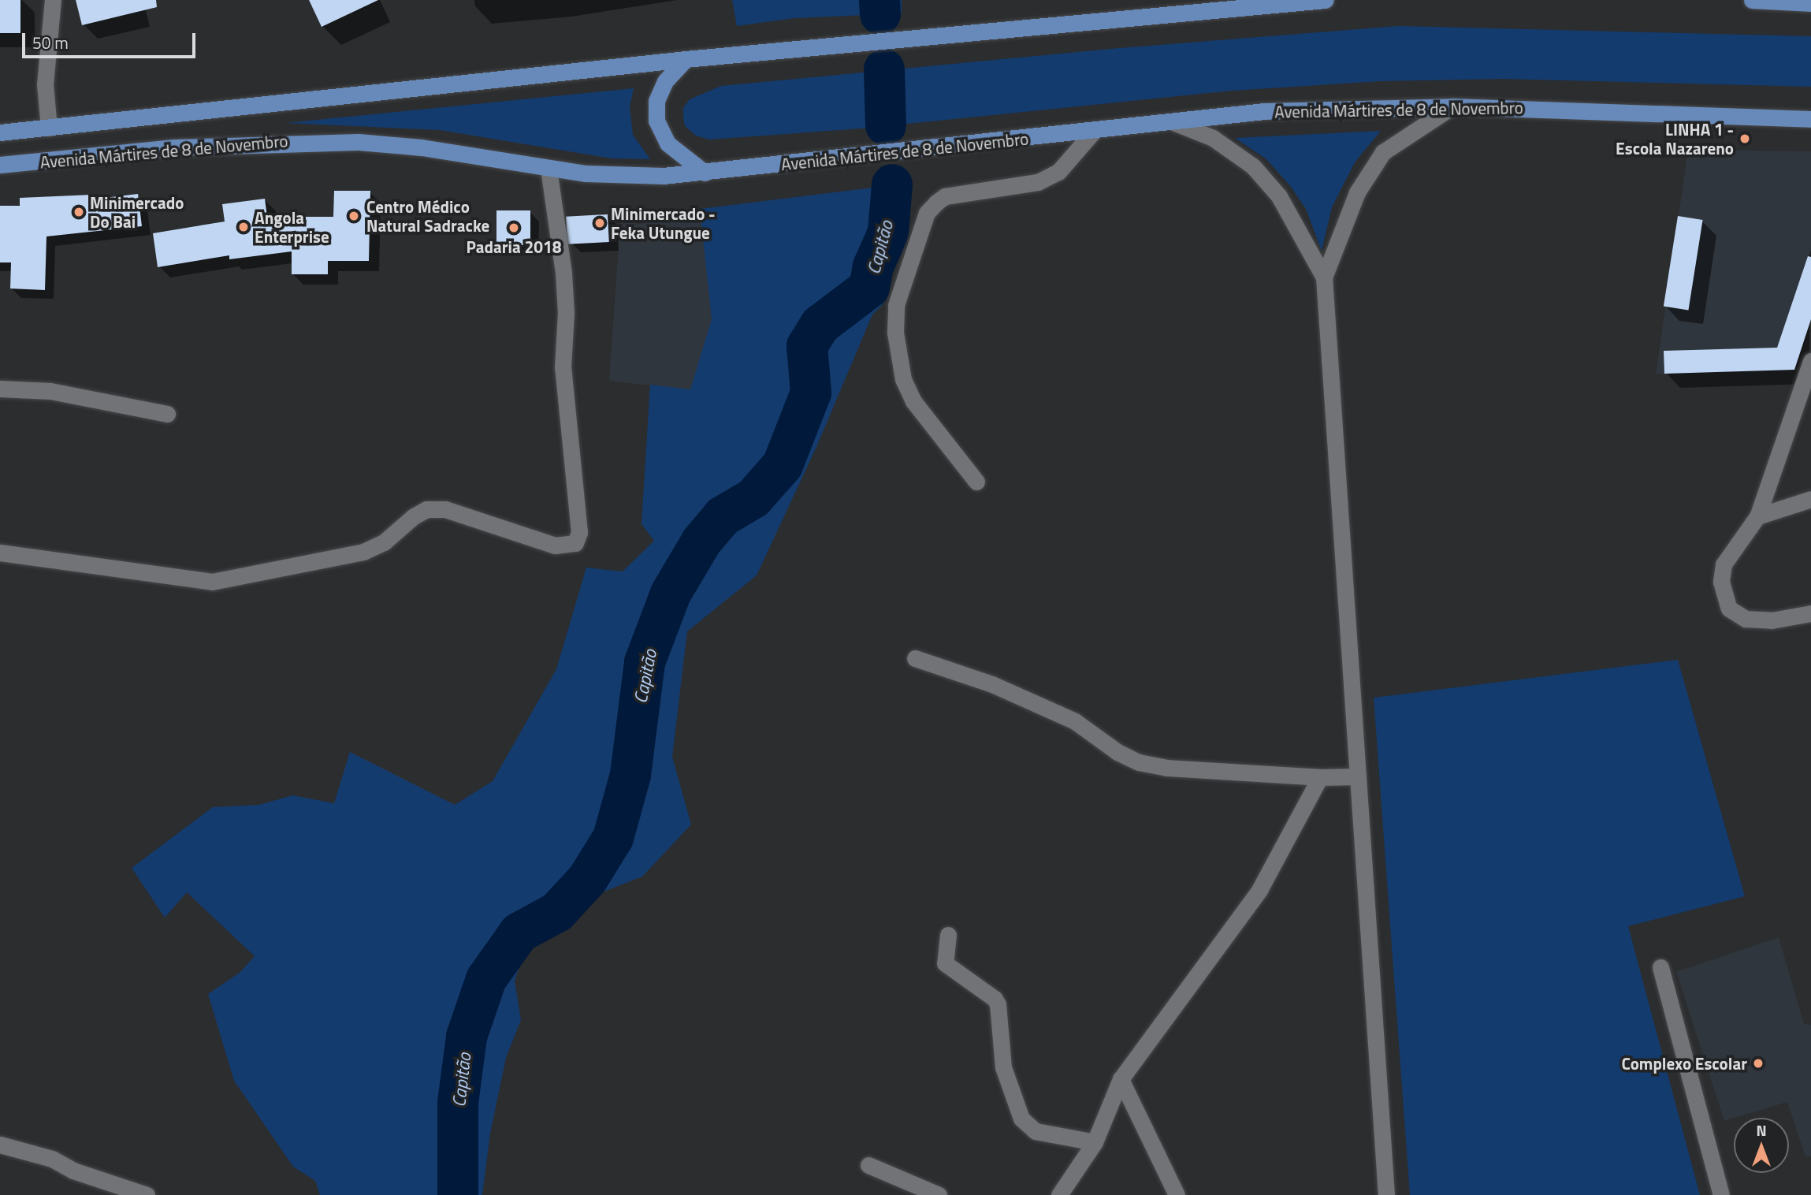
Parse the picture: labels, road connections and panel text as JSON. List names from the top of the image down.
{
  "streets": {
    "main road": ["Avenida Mártires de 8 de Novembro"]
  },
  "water": ["Capitão"],
  "places": [
    "LINHA 1 - Escola Nazareno",
    "Minimercado Do Bai",
    "Centro Médico Natural Sadracke",
    "Minimercado - Feka Utungue",
    "Angola Enterprise",
    "Padaria 2018",
    "Complexo Escolar"
  ],
  "scale_bar": "50 m",
  "north": "top"
}
